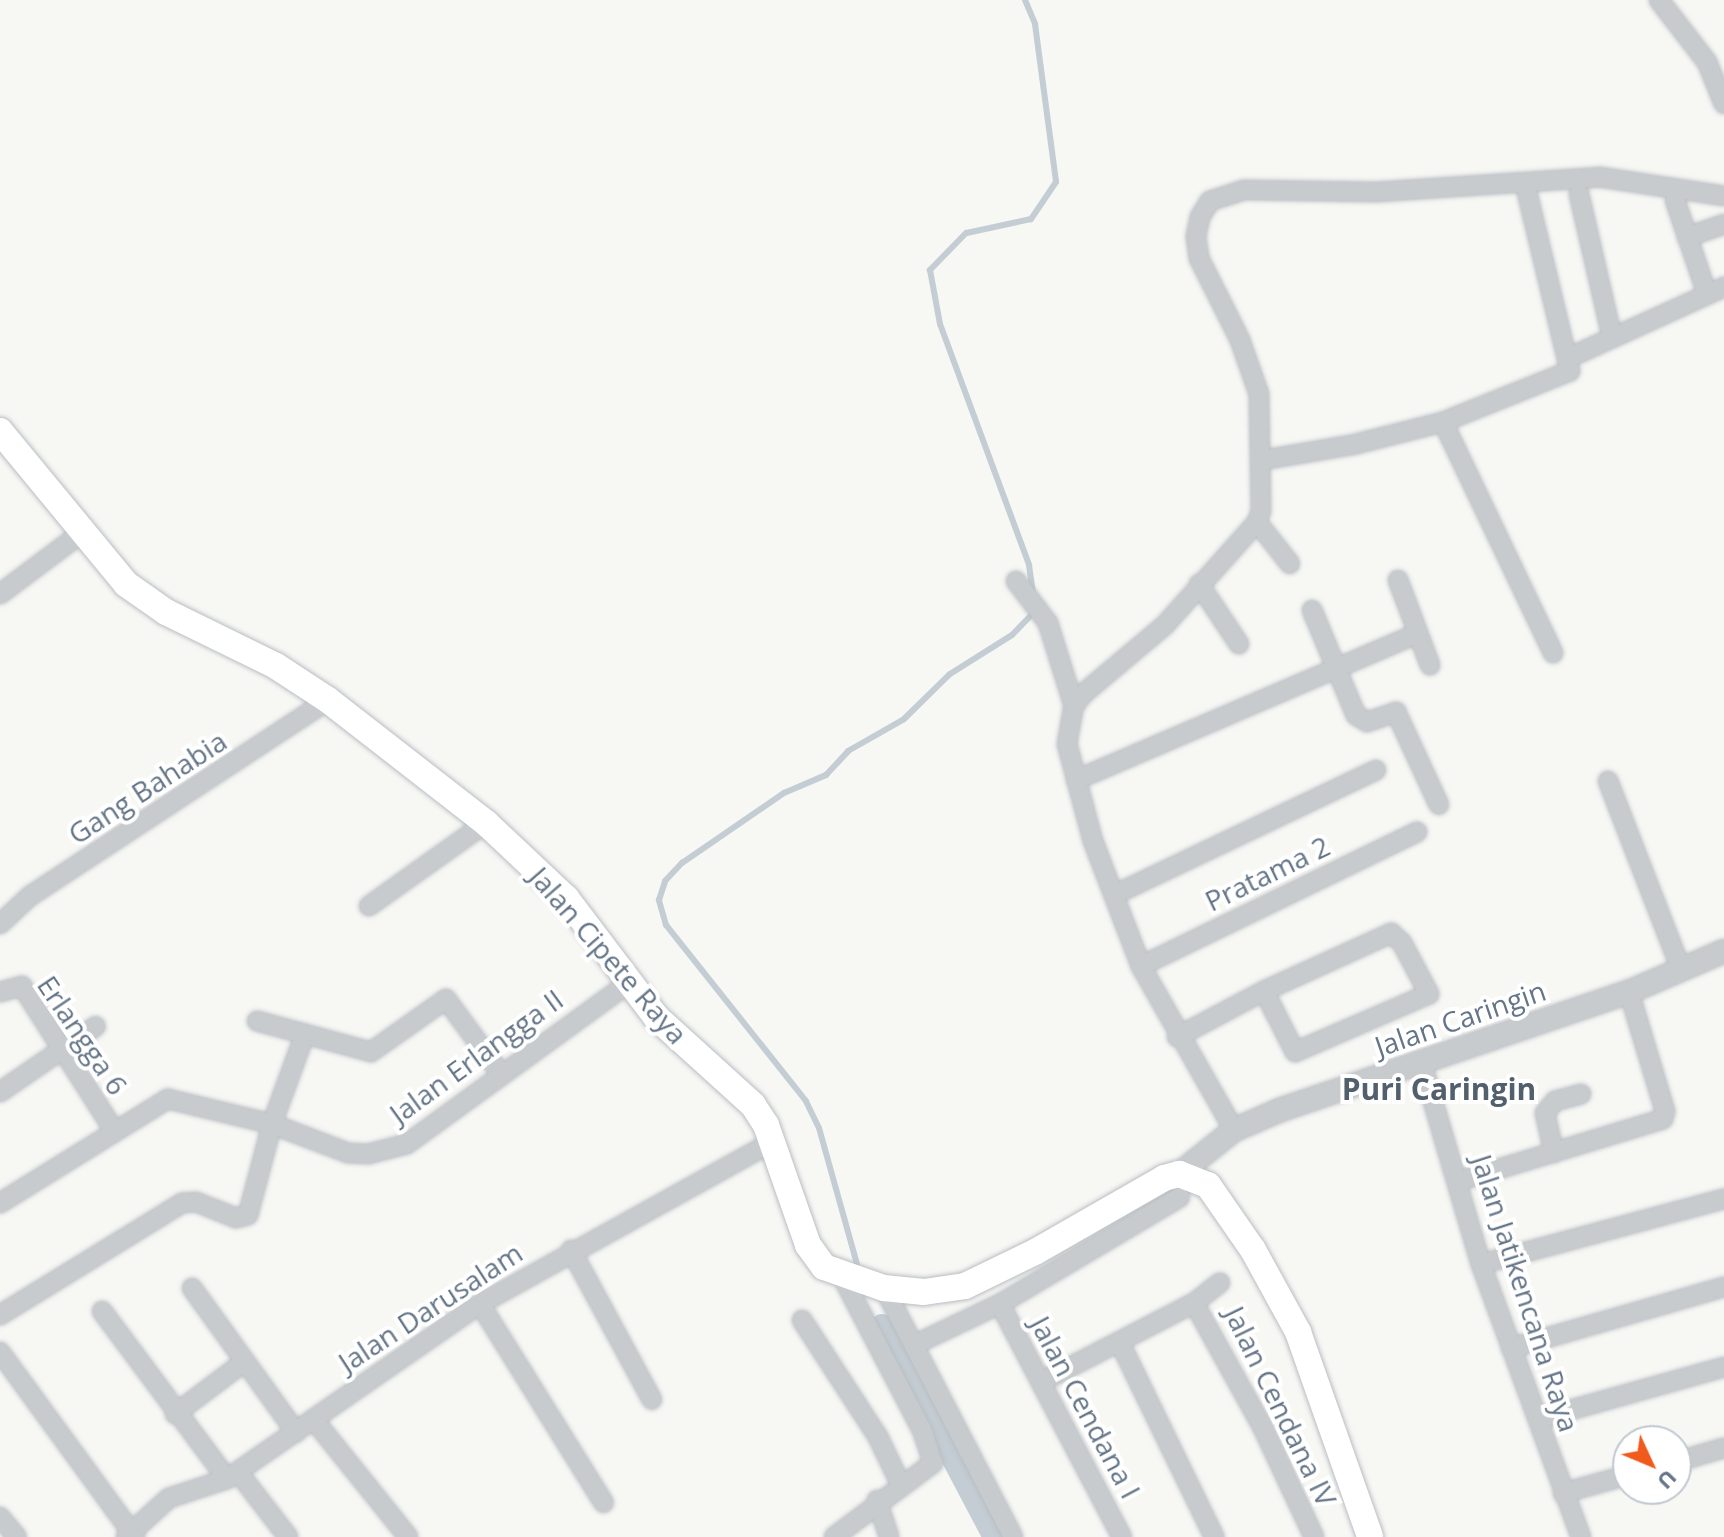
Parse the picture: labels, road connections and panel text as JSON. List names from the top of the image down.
{
  "streets": {
    "main road": ["Jalan Cipete Raya"],
    "street": [
      "Gang Bahabia",
      "Pratama 2",
      "Jalan Caringin",
      "Erlangga 6",
      "Jalan Erlangga II",
      "Jalan Jatikencana Raya",
      "Jalan Darusalam",
      "Jalan Cendana IV",
      "Jalan Cendana I"
    ]
  },
  "crossings": [
    ["Gang Bahabia", "Jalan Cipete Raya"],
    ["Jalan Cipete Raya", "Jalan Caringin"],
    ["Jalan Cipete Raya", "Jalan Erlangga II"],
    ["Jalan Cipete Raya", "Jalan Darusalam"],
    ["Jalan Caringin", "Jalan Jatikencana Raya"],
    ["Erlangga 6", "Jalan Erlangga II"]
  ],
  "districts": ["Puri Caringin"],
  "north": "bottom right"
}
